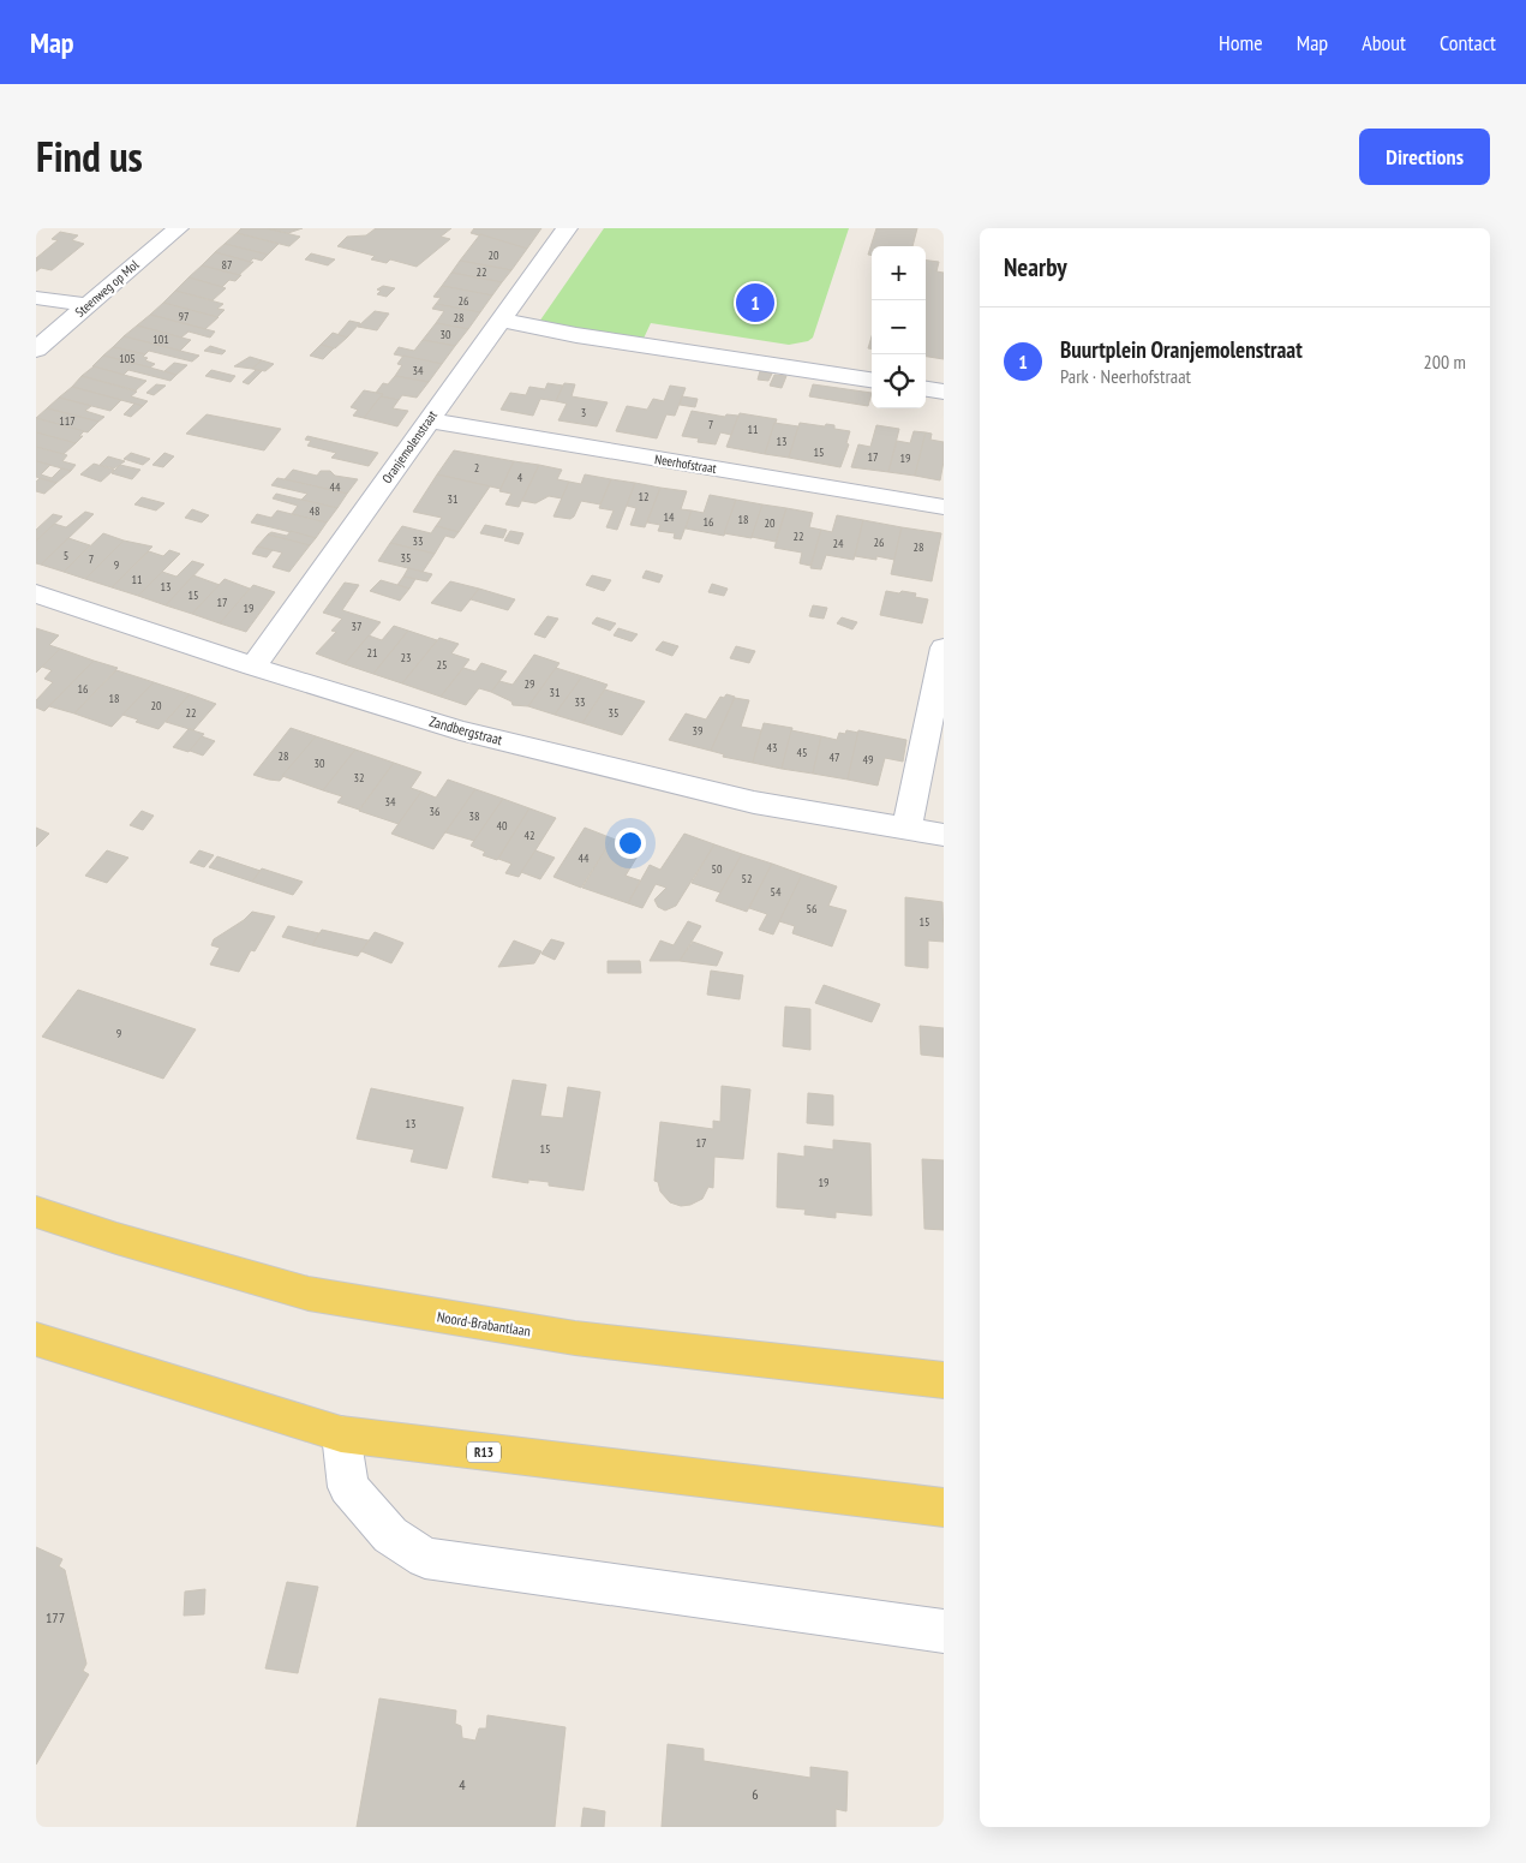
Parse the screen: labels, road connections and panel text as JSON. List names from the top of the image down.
{
  "streets": {
    "main road": ["Noord-Brabantlaan", "R13"],
    "street": [
      "Steenweg op Mol",
      "Oranjemolenstraat",
      "Neerhofstraat",
      "Zandbergstraat"
    ]
  },
  "crossings": [
    ["Oranjemolenstraat", "Neerhofstraat"],
    ["Oranjemolenstraat", "Zandbergstraat"]
  ],
  "house_numbers": [
    "20",
    "87",
    "22",
    "26",
    "97",
    "28",
    "30",
    "101",
    "105",
    "34",
    "3",
    "117",
    "7",
    "11",
    "13",
    "15",
    "17",
    "19",
    "2",
    "4",
    "44",
    "12",
    "31",
    "48",
    "14",
    "18",
    "16",
    "20",
    "22",
    "33",
    "26",
    "24",
    "28",
    "5",
    "35",
    "7",
    "9",
    "11",
    "13",
    "15",
    "17",
    "19",
    "37",
    "21",
    "23",
    "25",
    "29",
    "16",
    "31",
    "18",
    "33",
    "20",
    "22",
    "35",
    "39",
    "43",
    "45",
    "28",
    "47",
    "49",
    "30",
    "32",
    "34",
    "36",
    "38",
    "40",
    "42",
    "44",
    "50",
    "52",
    "54",
    "56",
    "15",
    "9",
    "13",
    "17",
    "15",
    "19",
    "177",
    "4",
    "6"
  ],
  "page": {
    "header": "Map",
    "nav": [
      "Home",
      "Map",
      "About",
      "Contact"
    ],
    "title": "Find us",
    "buttons": "Directions",
    "heading": "Nearby",
    "map_buttons": ["+", "−"],
    "pins": "1",
    "list": [
      {
        "mark": "1",
        "name": "Buurtplein Oranjemolenstraat",
        "note": "Park · Neerhofstraat",
        "value": "200 m"
      }
    ]
  }
}
